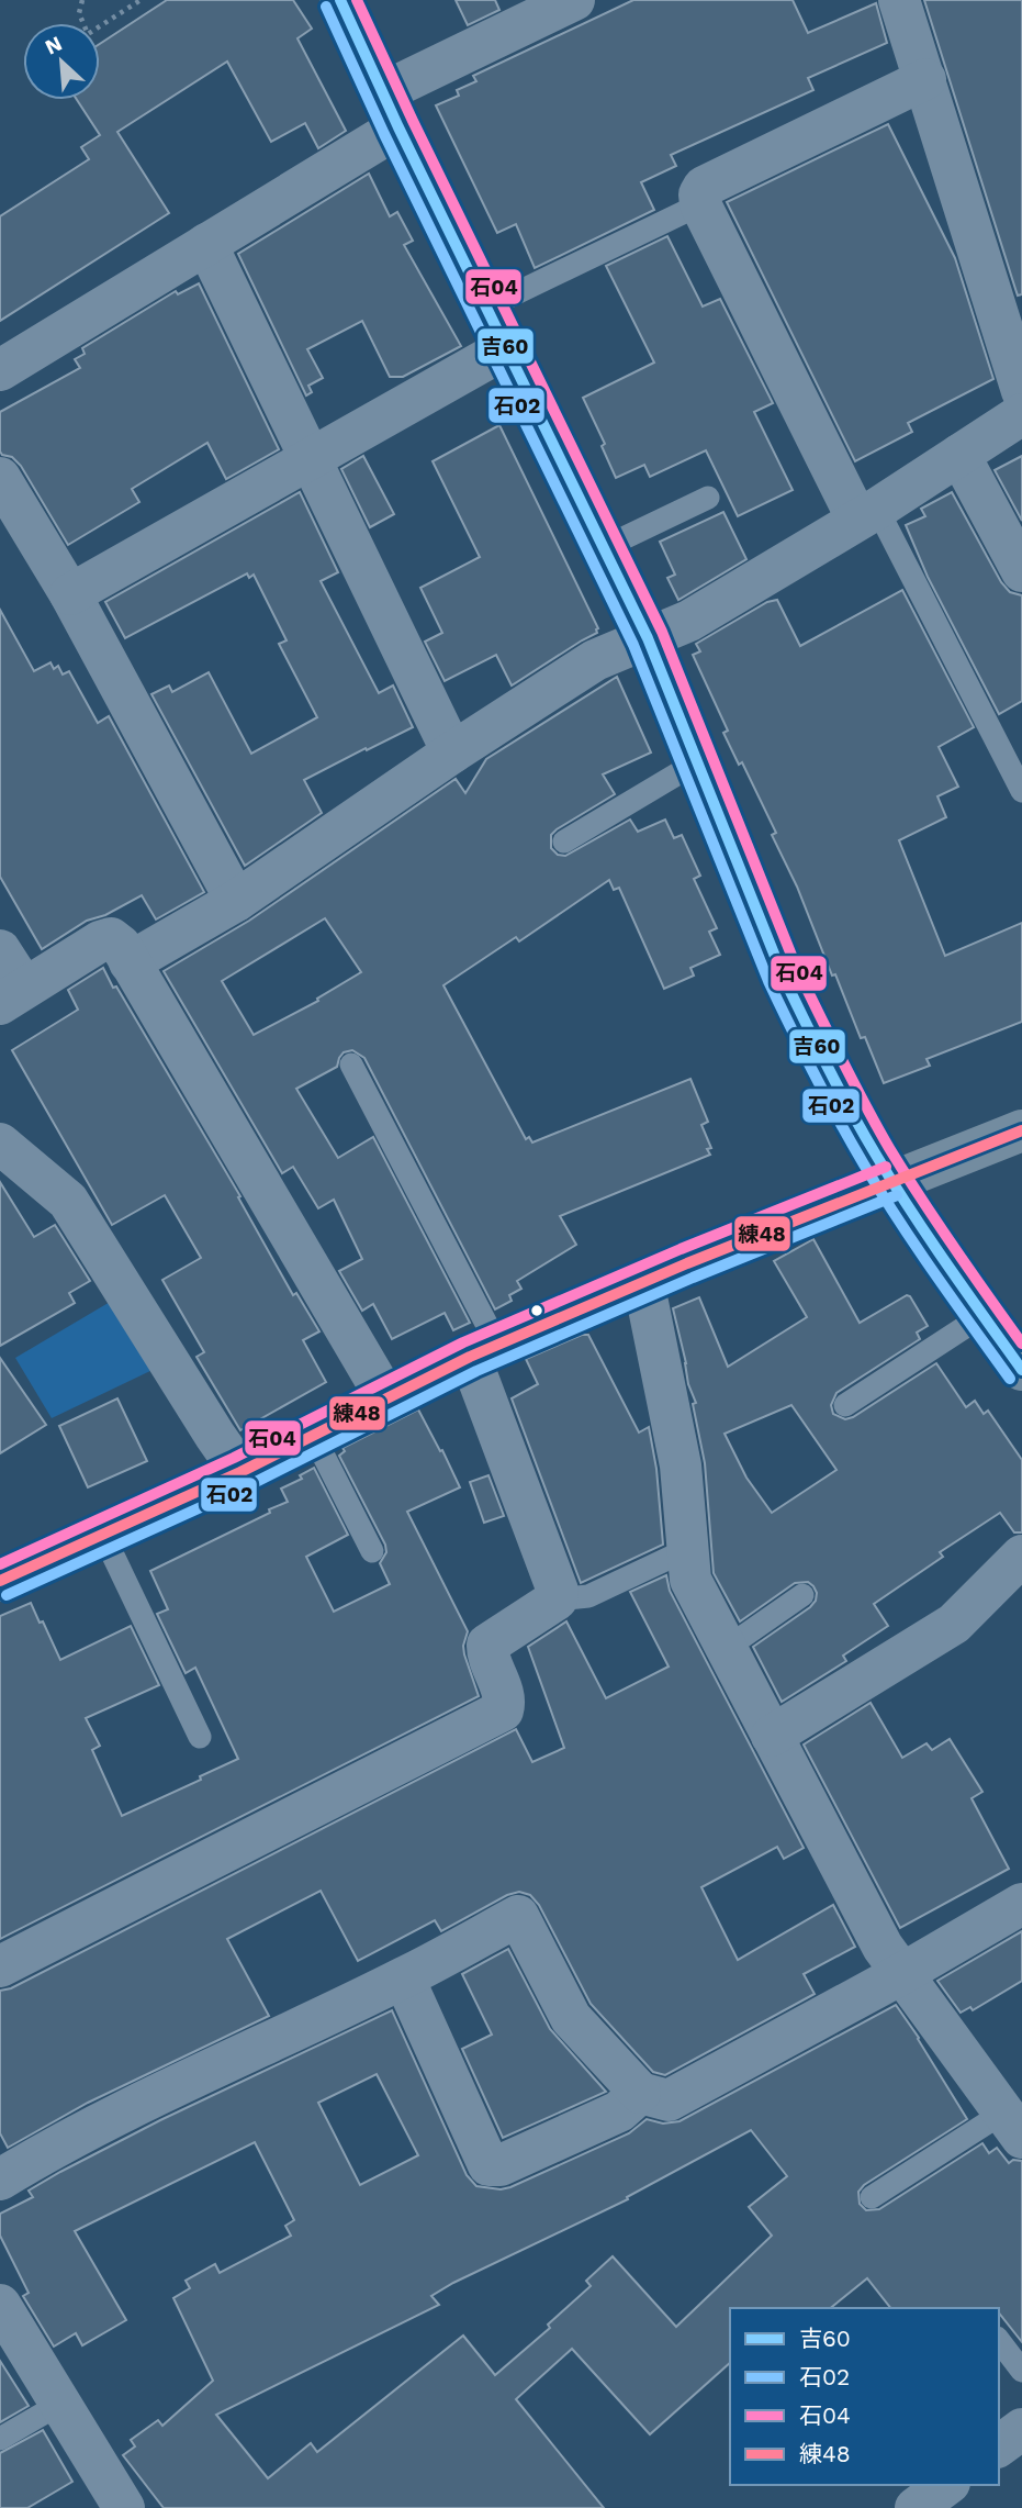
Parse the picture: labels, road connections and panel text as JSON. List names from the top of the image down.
{
  "lines": [
    "transit line 吉60",
    "transit line 石04",
    "transit line 石02",
    "transit line 練48"
  ],
  "legend": [
    "吉60",
    "石02",
    "石04",
    "練48"
  ],
  "north": "top left"
}
